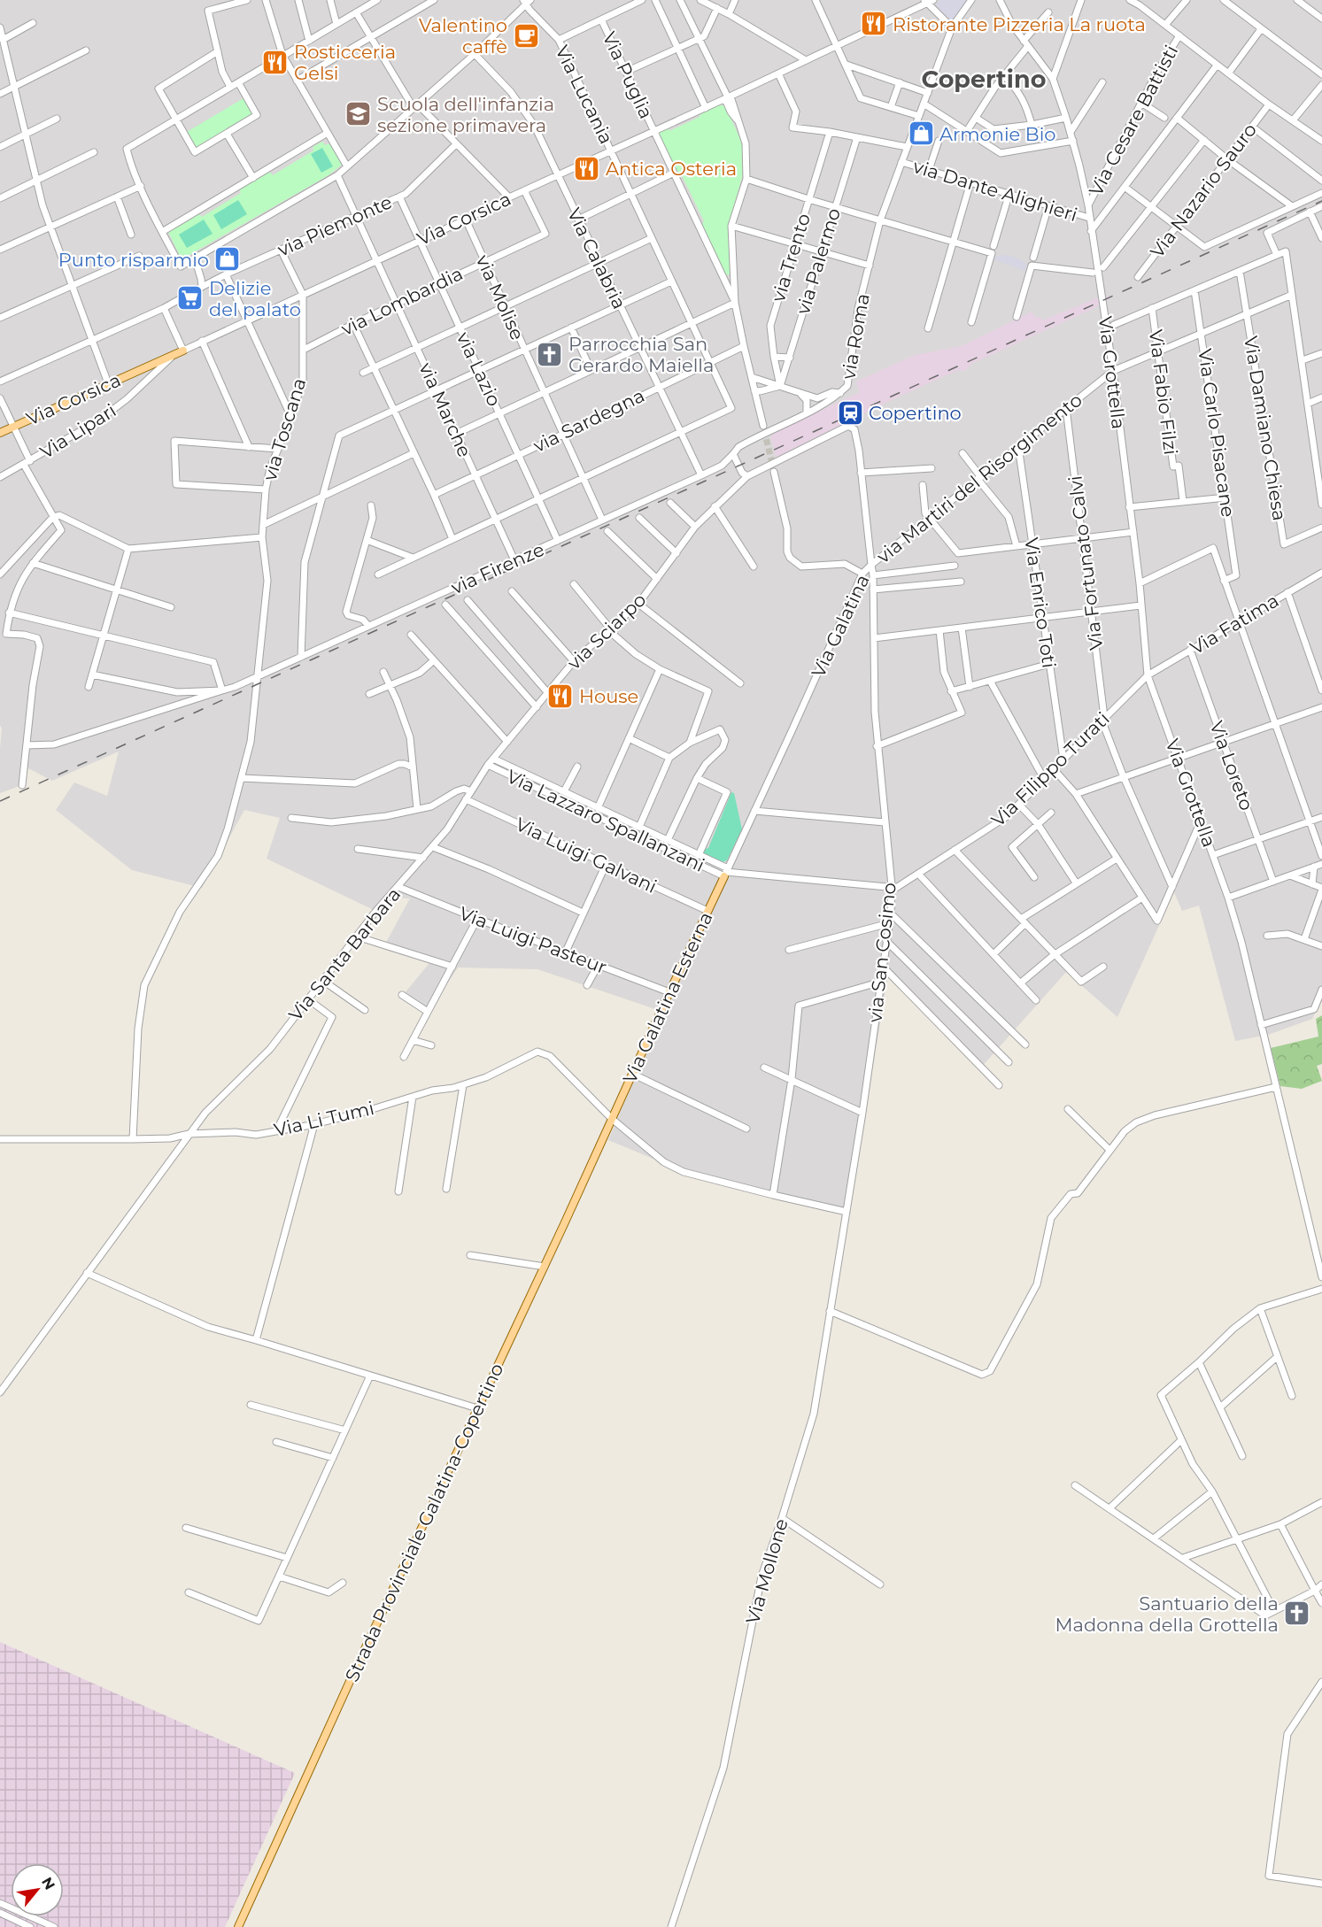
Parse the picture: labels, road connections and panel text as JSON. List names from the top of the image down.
{
  "streets": {
    "main road": ["Via Corsica", "Via Galatina Esterna", "Strada Provinciale Galatina-Copertino"],
    "street": [
      "Via Puglia",
      "Via Lucania",
      "Via Cesare Battisti",
      "via Dante Alighieri",
      "Via Nazario Sauro",
      "via Piemonte",
      "via Trento",
      "Via Calabria",
      "via Palermo",
      "via Molise",
      "via Lombardia",
      "via Roma",
      "via Lazio",
      "Via Grottella",
      "Via Fabio Filzi",
      "via Marche",
      "via Sardegna",
      "Via Damiano Chiesa",
      "via Toscana",
      "Via Lipari",
      "Via Carlo Pisacane",
      "via Martiri del Risorgimento",
      "Via Fortunato Calvi",
      "via Firenze",
      "Via Enrico Toti",
      "Via Fatima",
      "Via Galatina",
      "via Sciarpo",
      "Via Loreto",
      "Via Filippo Turati",
      "Via Lazzaro Spallanzani",
      "Via Luigi Galvani",
      "Via Luigi Pasteur",
      "via San Cosimo",
      "Via Santa Barbara",
      "Via Li Tumi",
      "Via Mollone"
    ]
  },
  "crossings": [
    ["Via Puglia", "Via Corsica"],
    ["Via Lucania", "Via Corsica"],
    ["Via Cesare Battisti", "Via Grottella"],
    ["via Dante Alighieri", "via Roma"],
    ["via Dante Alighieri", "Via Grottella"],
    ["Via Corsica", "Via Calabria"],
    ["Via Corsica", "via Molise"],
    ["Via Corsica", "via Lombardia"],
    ["Via Corsica", "via Lazio"],
    ["Via Corsica", "via Marche"],
    ["Via Corsica", "via Toscana"],
    ["Via Corsica", "Via Lipari"],
    ["via Piemonte", "via Lazio"],
    ["via Piemonte", "via Toscana"],
    ["via Trento", "via Palermo"],
    ["Via Calabria", "via Sardegna"],
    ["Via Calabria", "via Firenze"],
    ["via Molise", "via Lombardia"],
    ["via Molise", "via Sardegna"],
    ["via Molise", "via Firenze"],
    ["via Lombardia", "via Lazio"],
    ["via Lombardia", "via Marche"],
    ["via Lombardia", "via Toscana"],
    ["via Roma", "via Firenze"],
    ["via Lazio", "via Sardegna"],
    ["via Lazio", "via Firenze"],
    ["Via Grottella", "via Martiri del Risorgimento"],
    ["Via Grottella", "Via Fatima"],
    ["Via Grottella", "Via Filippo Turati"],
    ["Via Fabio Filzi", "via Martiri del Risorgimento"],
    ["via Marche", "via Sardegna"],
    ["via Marche", "via Firenze"],
    ["Via Damiano Chiesa", "via Martiri del Risorgimento"],
    ["via Toscana", "via Firenze"],
    ["via Toscana", "Via Li Tumi"],
    ["Via Carlo Pisacane", "via Martiri del Risorgimento"],
    ["via Martiri del Risorgimento", "Via Fortunato Calvi"],
    ["via Martiri del Risorgimento", "Via Enrico Toti"],
    ["via Martiri del Risorgimento", "Via Galatina"],
    ["via Martiri del Risorgimento", "via San Cosimo"],
    ["Via Fortunato Calvi", "Via Filippo Turati"],
    ["Via Enrico Toti", "Via Filippo Turati"],
    ["Via Fatima", "Via Loreto"],
    ["Via Fatima", "Via Filippo Turati"],
    ["Via Galatina", "via Sciarpo"],
    ["Via Galatina", "Via Lazzaro Spallanzani"],
    ["Via Galatina", "via San Cosimo"],
    ["Via Galatina", "Via Galatina Esterna"],
    ["via Sciarpo", "Via Lazzaro Spallanzani"],
    ["via Sciarpo", "Via Santa Barbara"],
    ["Via Filippo Turati", "via San Cosimo"],
    ["Via Lazzaro Spallanzani", "Via Santa Barbara"],
    ["Via Lazzaro Spallanzani", "Via Galatina Esterna"],
    ["Via Luigi Galvani", "Via Santa Barbara"],
    ["Via Luigi Galvani", "Via Galatina Esterna"],
    ["Via Luigi Pasteur", "Via Santa Barbara"],
    ["Via Luigi Pasteur", "Via Galatina Esterna"],
    ["via San Cosimo", "Via Mollone"],
    ["Via Santa Barbara", "Via Li Tumi"],
    ["Via Galatina Esterna", "Via Li Tumi"],
    ["Via Galatina Esterna", "Strada Provinciale Galatina-Copertino"],
    ["Via Li Tumi", "Strada Provinciale Galatina-Copertino"]
  ],
  "districts": ["Copertino"],
  "places": {
    "restaurant": [
      "Ristorante Pizzeria La ruota",
      "Rosticceria Gelsi",
      "Antica Osteria",
      "House"
    ],
    "cafe": ["Valentino caffè"],
    "school or university": ["Scuola dell'infanzia sezione primavera"],
    "shop": ["Armonie Bio", "Punto risparmio"],
    "supermarket": ["Delizie del palato"],
    "church": ["Parrocchia San Gerardo Maiella", "Santuario della Madonna della Grottella"],
    "station": ["Copertino"]
  },
  "north": "top right"
}
